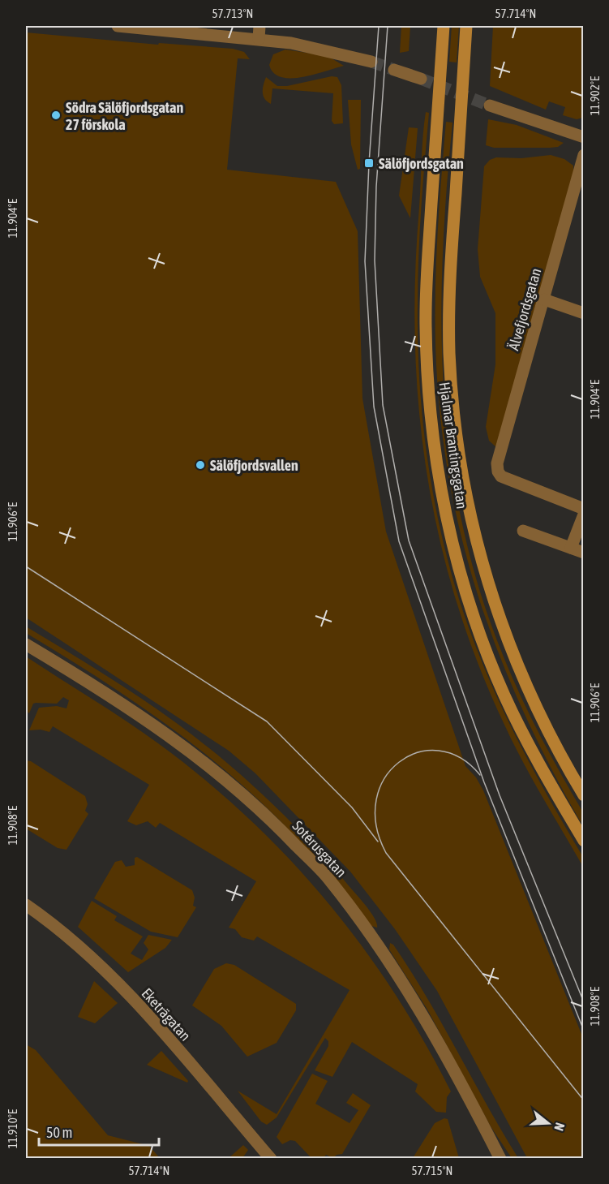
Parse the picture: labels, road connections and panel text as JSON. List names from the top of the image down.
{
  "streets": {
    "main road": ["Hjalmar Brantingsgatan"],
    "street": ["Älvefjordsgatan", "Sotérusgatan", "Eketrägatan"]
  },
  "places": {
    "other": ["Södra Sälöfjordsgatan 27 förskola", "Sälöfjordsvallen"],
    "transit": ["Sälöfjordsgatan"]
  },
  "scale_bar": "50 m",
  "north": "right",
  "coordinates": [
    "57.713°N",
    "57.714°N",
    "11.902°E",
    "11.904°E",
    "11.906°E",
    "11.908°E",
    "11.910°E",
    "57.715°N"
  ]
}
